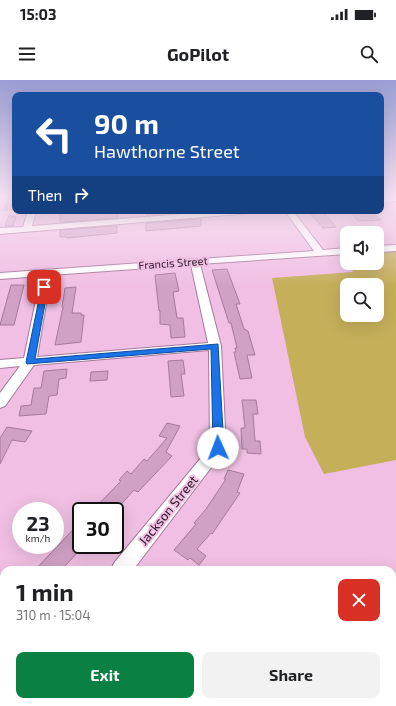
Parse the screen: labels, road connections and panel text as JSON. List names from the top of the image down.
{
  "streets": {
    "street": ["Francis Street", "Jackson Street"]
  },
  "crossings": [
    ["Francis Street", "Jackson Street"]
  ],
  "page": {
    "status": "15:03",
    "header": "GoPilot",
    "turn": ["90 m", "Hawthorne Street"],
    "then": "Then",
    "speed": "23 km/h",
    "limit": "30",
    "heading": ["1 min", "310 m · 15:04"],
    "buttons": ["Exit", "Share"]
  }
}
